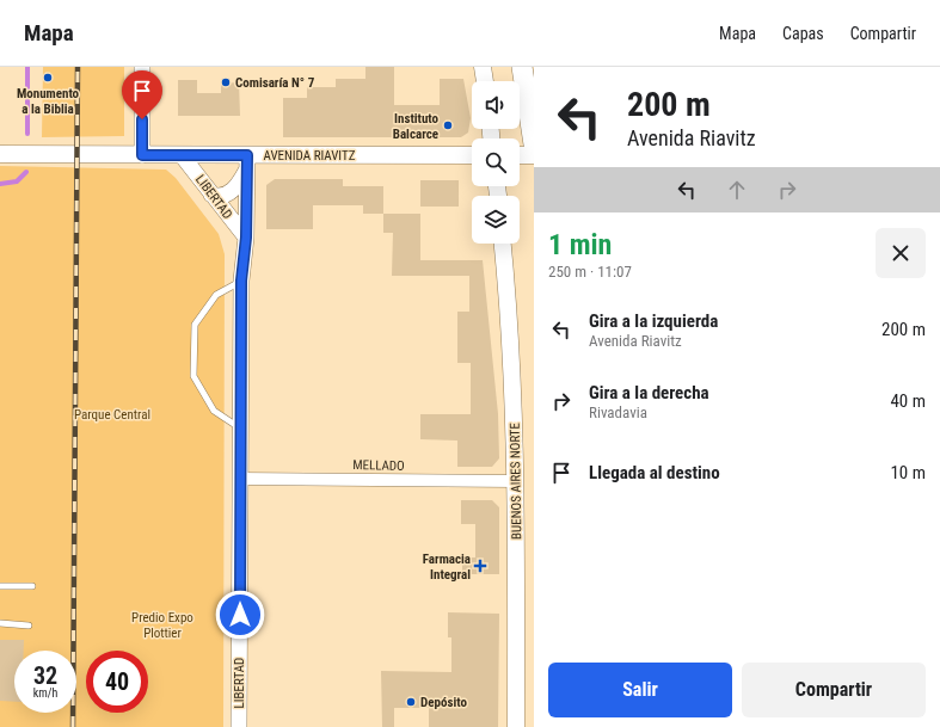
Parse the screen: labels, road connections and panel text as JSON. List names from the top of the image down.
{
  "streets": {
    "main road": ["AVENIDA RIAVITZ", "BUENOS AIRES NORTE"],
    "street": ["LIBERTAD", "MELLADO"]
  },
  "crossings": [
    ["AVENIDA RIAVITZ", "LIBERTAD"],
    ["LIBERTAD", "MELLADO"],
    ["MELLADO", "BUENOS AIRES NORTE"]
  ],
  "parks": ["Parque Central", "Predio Expo Plottier"],
  "places": {
    "other": [
      "Monumento a la Biblia",
      "Comisaría N° 7",
      "Instituto Balcarce",
      "Depósito"
    ],
    "health": ["Farmacia Integral"]
  },
  "page": {
    "header": "Mapa",
    "nav": ["Mapa", "Capas", "Compartir"],
    "turn": ["200 m", "Avenida Riavitz"],
    "heading": ["1 min", "250 m · 11:07"],
    "list": [
      {
        "name": "Gira a la izquierda",
        "note": "Avenida Riavitz",
        "value": "200 m"
      },
      {
        "name": "Gira a la derecha",
        "note": "Rivadavia",
        "value": "40 m"
      },
      {
        "name": "Llegada al destino",
        "value": "10 m"
      }
    ],
    "speed": "32 km/h",
    "limit": "40",
    "buttons": ["Salir", "Compartir"]
  }
}
